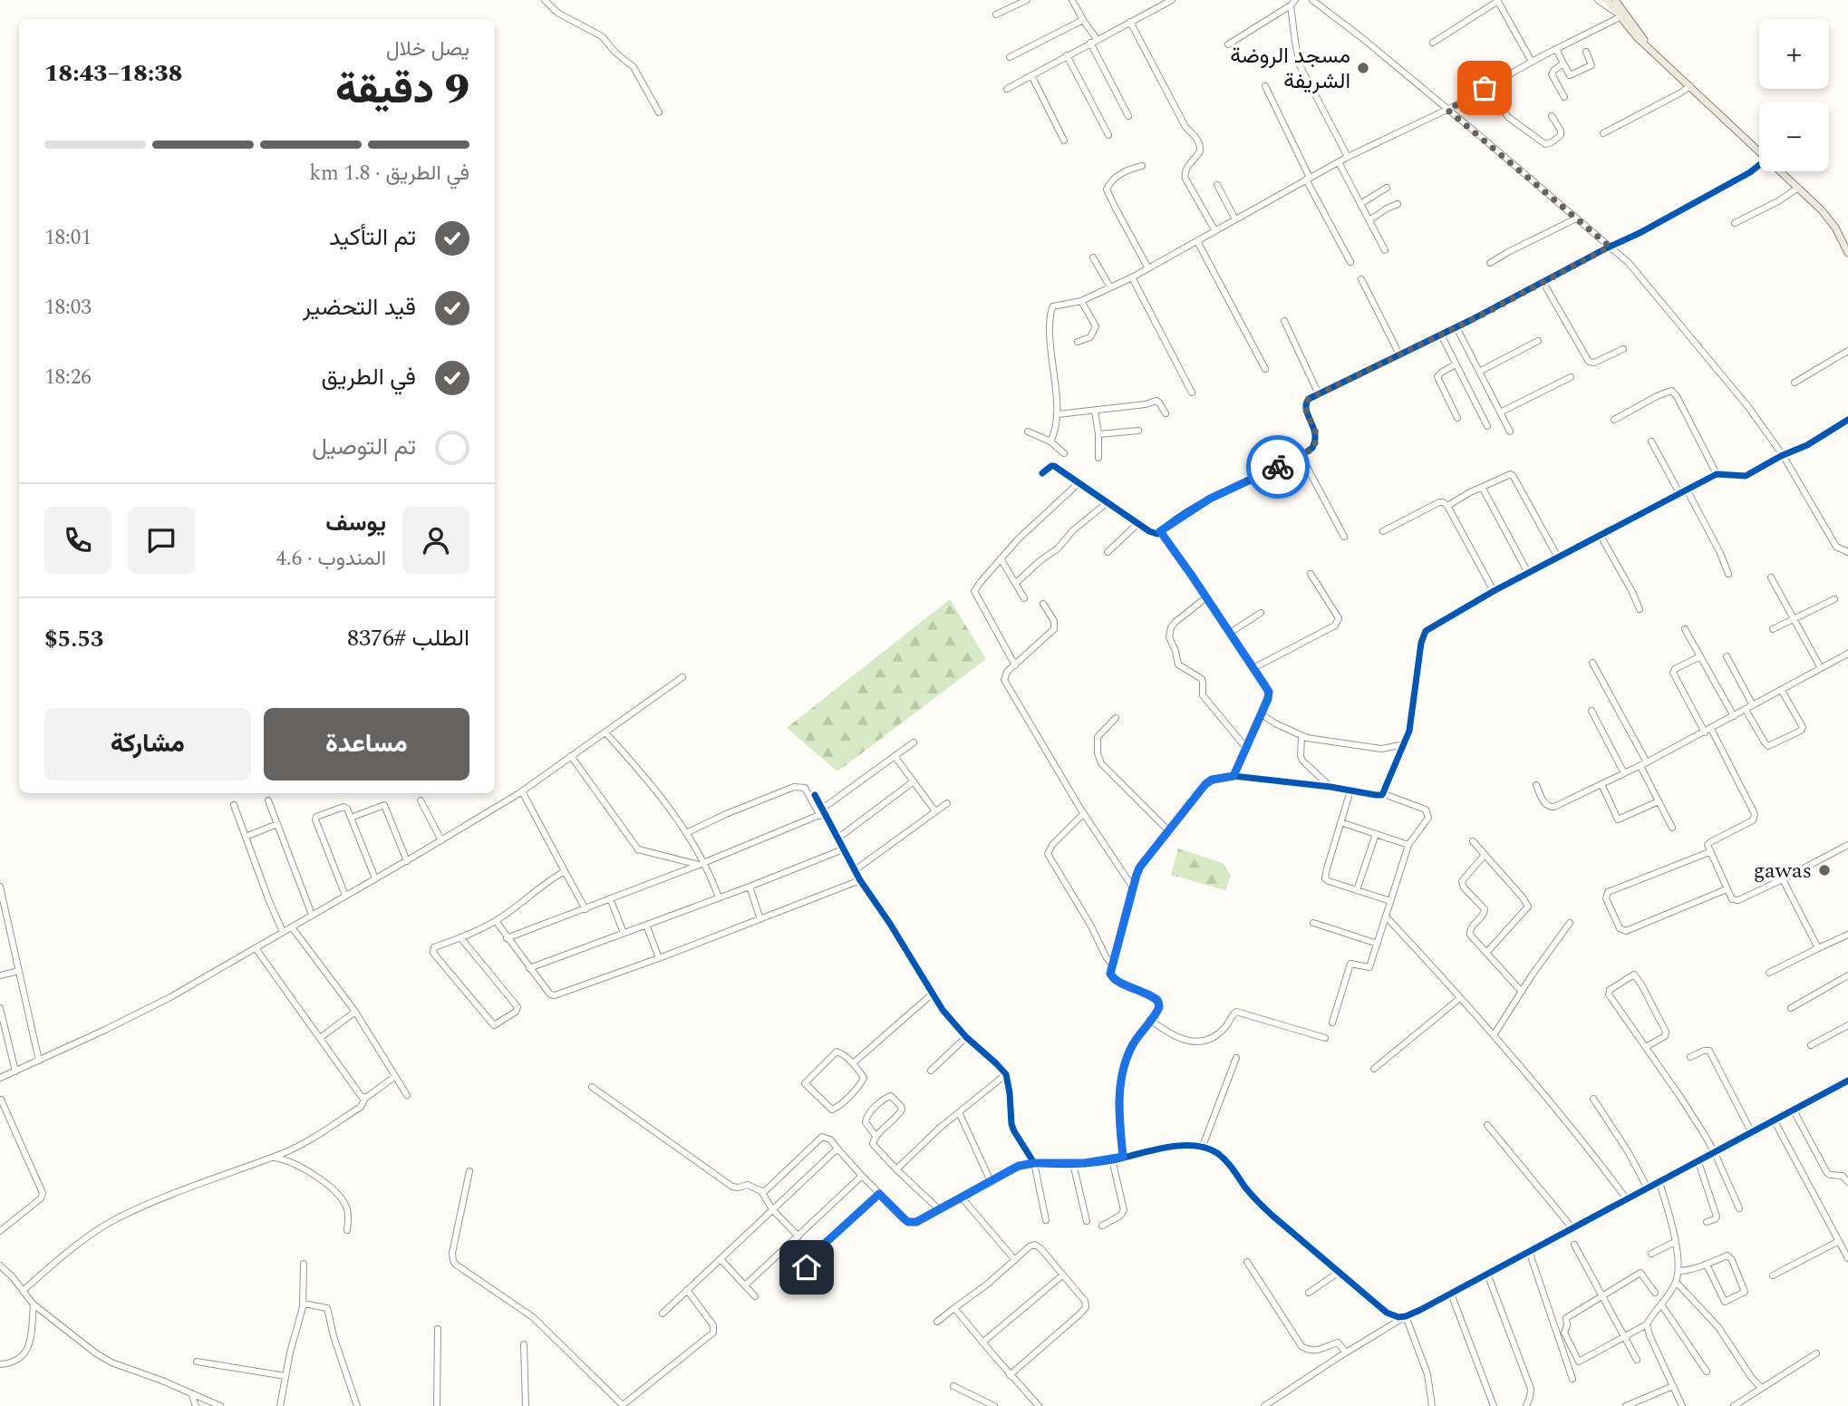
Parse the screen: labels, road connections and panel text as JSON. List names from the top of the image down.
{
  "places": ["مسجد الروضة الشريفة", "gawas"],
  "page": {
    "map_buttons": ["+", "−"],
    "heading": ["9 دقيقة", "يصل خلال", "18:38–18:43"],
    "panel": [
      "يوسف",
      "المندوب · 4.6",
      "الطلب #8376",
      "$5.53"
    ],
    "bar": "في الطريق · 1.8 km",
    "list": [
      ["تم التأكيد", "18:01"],
      ["قيد التحضير", "18:03"],
      ["في الطريق", "18:26"],
      "تم التوصيل"
    ],
    "buttons": ["مساعدة", "مشاركة"]
  }
}
